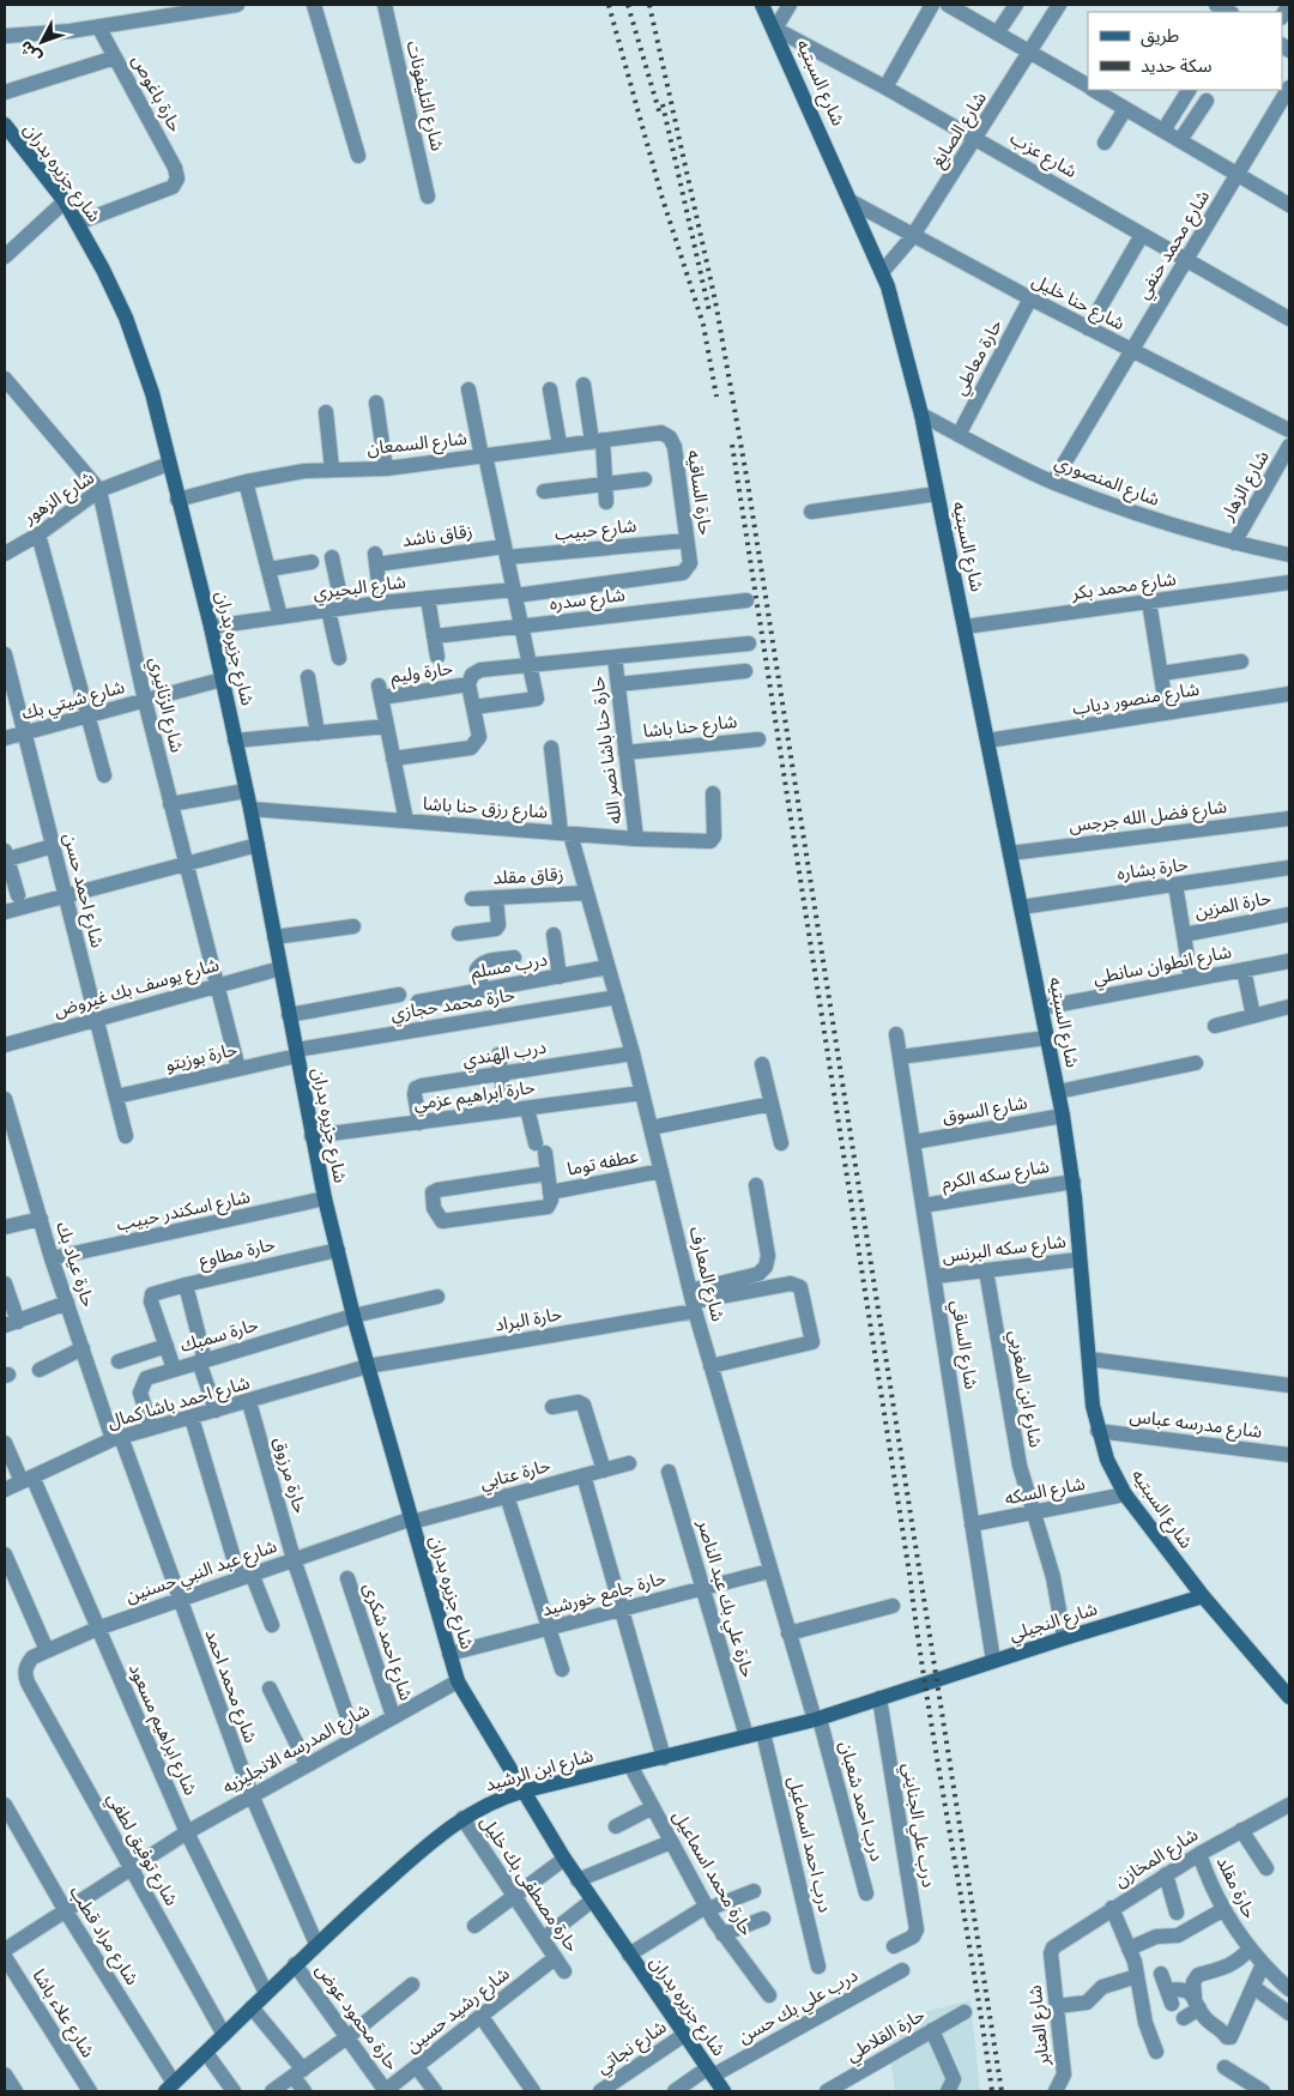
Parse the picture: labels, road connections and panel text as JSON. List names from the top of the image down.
{
  "streets": {
    "street": [
      "شارع السبتيه",
      "حارة باغوص",
      "شارع التليفونات",
      "شارع الصايغ",
      "شارع عزب",
      "شارع جزيره بدران",
      "شارع محمد حنفي",
      "شارع حنا خليل",
      "حارة معاطي",
      "شارع السمعان",
      "شارع المنصوري",
      "شارع الزهار",
      "حارة الساقيه",
      "شارع الزهور",
      "شارع حبيب",
      "زقاق ناشد",
      "شارع محمد بكر",
      "شارع البحيري",
      "شارع سدره",
      "حارة وليم",
      "شارع منصور دياب",
      "شارع شيتي بك",
      "شارع الزنانيري",
      "شارع حنا باشا",
      "حارة حنا باشا نصر الله",
      "شارع رزق حنا باشا",
      "شارع فضل الله جرجس",
      "حارة بشاره",
      "زقاق مقلد",
      "شارع احمد حسن",
      "حارة المزين",
      "شارع انطوان سانطي",
      "درب مسلم",
      "شارع يوسف بك غيروض",
      "حارة محمد حجازي",
      "درب الهندي",
      "حارة بوزيتو",
      "حارة ابراهيم عزمي",
      "شارع السوق",
      "عطفه توما",
      "شارع سكه الكرم",
      "شارع اسكندر حبيب",
      "شارع سكه البرنس",
      "حارة مطاوع",
      "حارة عياد بك",
      "شارع المعارف",
      "حارة البراد",
      "حارة سمبك",
      "شارع الساقي",
      "شارع ابن المغربي",
      "شارع احمد باشا كمال",
      "شارع مدرسه عباس",
      "حارة عتابي",
      "حارة مرزوق",
      "شارع السكه",
      "شارع عبد النبي حسنين",
      "حارة جامع خورشيد",
      "حارة علي بك عبد الناصر",
      "شارع النجيلي",
      "شارع احمد شكرى",
      "شارع محمد احمد",
      "شارع ابراهيم مسعود",
      "شارع المدرسه الانجليزيه",
      "شارع ابن الرشيد",
      "درب احمد شعبان",
      "درب علي الجنايني",
      "درب احمد اسماعيل",
      "شارع توفيق لطفي",
      "شارع المخازن",
      "حارة محمد اسماعيل",
      "حارة مصطفى بك خليل",
      "حارة مقلد",
      "شارع مراد قطب",
      "درب علي بك حسن",
      "شارع رشيد حسين",
      "شارع علاء باشا",
      "حارة محمود عوض",
      "شارع العنابر",
      "حارة القلاطي",
      "شارع نجاتي"
    ]
  },
  "crossings": [
    ["شارع السبتيه", "شارع الصايغ"],
    ["شارع السبتيه", "شارع عزب"],
    ["شارع السبتيه", "شارع حنا خليل"],
    ["شارع السبتيه", "شارع المنصوري"],
    ["شارع السبتيه", "شارع محمد بكر"],
    ["شارع السبتيه", "شارع منصور دياب"],
    ["شارع السبتيه", "شارع فضل الله جرجس"],
    ["شارع السبتيه", "حارة بشاره"],
    ["شارع السبتيه", "شارع انطوان سانطي"],
    ["شارع السبتيه", "شارع السوق"],
    ["شارع السبتيه", "شارع سكه الكرم"],
    ["شارع السبتيه", "شارع سكه البرنس"],
    ["شارع السبتيه", "شارع مدرسه عباس"],
    ["شارع السبتيه", "شارع السكه"],
    ["شارع السبتيه", "شارع النجيلي"],
    ["حارة باغوص", "شارع جزيره بدران"],
    ["شارع الصايغ", "شارع عزب"],
    ["شارع الصايغ", "شارع حنا خليل"],
    ["شارع عزب", "شارع محمد حنفي"],
    ["شارع جزيره بدران", "شارع السمعان"],
    ["شارع جزيره بدران", "شارع الزهور"],
    ["شارع جزيره بدران", "شارع البحيري"],
    ["شارع جزيره بدران", "شارع شيتي بك"],
    ["شارع جزيره بدران", "شارع رزق حنا باشا"],
    ["شارع جزيره بدران", "شارع يوسف بك غيروض"],
    ["شارع جزيره بدران", "حارة محمد حجازي"],
    ["شارع جزيره بدران", "حارة بوزيتو"],
    ["شارع جزيره بدران", "حارة ابراهيم عزمي"],
    ["شارع جزيره بدران", "شارع اسكندر حبيب"],
    ["شارع جزيره بدران", "حارة مطاوع"],
    ["شارع جزيره بدران", "حارة البراد"],
    ["شارع جزيره بدران", "حارة سمبك"],
    ["شارع جزيره بدران", "شارع احمد باشا كمال"],
    ["شارع جزيره بدران", "حارة عتابي"],
    ["شارع جزيره بدران", "شارع عبد النبي حسنين"],
    ["شارع جزيره بدران", "حارة جامع خورشيد"],
    ["شارع جزيره بدران", "شارع المدرسه الانجليزيه"],
    ["شارع جزيره بدران", "شارع ابن الرشيد"],
    ["شارع جزيره بدران", "درب علي بك حسن"],
    ["شارع جزيره بدران", "شارع نجاتي"],
    ["شارع محمد حنفي", "شارع حنا خليل"],
    ["شارع محمد حنفي", "شارع المنصوري"],
    ["شارع حنا خليل", "حارة معاطي"],
    ["حارة معاطي", "شارع المنصوري"],
    ["شارع السمعان", "حارة الساقيه"],
    ["شارع المنصوري", "شارع الزهار"],
    ["حارة الساقيه", "شارع حبيب"],
    ["حارة الساقيه", "شارع البحيري"],
    ["شارع الزهور", "شارع الزنانيري"],
    ["شارع حبيب", "زقاق ناشد"],
    ["زقاق ناشد", "شارع البحيري"],
    ["شارع شيتي بك", "شارع الزنانيري"],
    ["شارع شيتي بك", "شارع احمد حسن"],
    ["شارع الزنانيري", "شارع يوسف بك غيروض"],
    ["شارع الزنانيري", "حارة بوزيتو"],
    ["شارع حنا باشا", "حارة حنا باشا نصر الله"],
    ["حارة حنا باشا نصر الله", "شارع رزق حنا باشا"],
    ["شارع رزق حنا باشا", "شارع المعارف"],
    ["زقاق مقلد", "شارع المعارف"],
    ["شارع احمد حسن", "شارع يوسف بك غيروض"],
    ["شارع احمد حسن", "حارة بوزيتو"],
    ["درب مسلم", "شارع المعارف"],
    ["حارة محمد حجازي", "حارة بوزيتو"],
    ["حارة محمد حجازي", "شارع المعارف"],
    ["درب الهندي", "حارة ابراهيم عزمي"],
    ["درب الهندي", "شارع المعارف"],
    ["حارة ابراهيم عزمي", "شارع المعارف"],
    ["شارع السوق", "شارع الساقي"],
    ["عطفه توما", "شارع المعارف"],
    ["شارع سكه الكرم", "شارع الساقي"],
    ["شارع اسكندر حبيب", "حارة عياد بك"],
    ["شارع سكه البرنس", "شارع الساقي"],
    ["شارع سكه البرنس", "شارع ابن المغربي"],
    ["حارة مطاوع", "حارة سمبك"],
    ["حارة مطاوع", "شارع احمد باشا كمال"],
    ["حارة عياد بك", "شارع احمد باشا كمال"],
    ["حارة عياد بك", "شارع محمد احمد"],
    ["شارع المعارف", "حارة البراد"],
    ["شارع المعارف", "حارة جامع خورشيد"],
    ["شارع المعارف", "شارع ابن الرشيد"],
    ["شارع المعارف", "درب احمد شعبان"],
    ["حارة البراد", "شارع احمد باشا كمال"],
    ["حارة سمبك", "شارع احمد باشا كمال"],
    ["شارع الساقي", "شارع السكه"],
    ["شارع الساقي", "شارع النجيلي"],
    ["شارع ابن المغربي", "شارع السكه"],
    ["شارع ابن المغربي", "شارع النجيلي"],
    ["شارع احمد باشا كمال", "حارة مرزوق"],
    ["شارع احمد باشا كمال", "شارع محمد احمد"],
    ["شارع احمد باشا كمال", "شارع ابراهيم مسعود"],
    ["حارة عتابي", "شارع عبد النبي حسنين"],
    ["حارة مرزوق", "شارع عبد النبي حسنين"],
    ["حارة مرزوق", "شارع المدرسه الانجليزيه"],
    ["شارع عبد النبي حسنين", "شارع محمد احمد"],
    ["شارع عبد النبي حسنين", "شارع ابراهيم مسعود"],
    ["شارع عبد النبي حسنين", "شارع توفيق لطفي"],
    ["حارة جامع خورشيد", "حارة علي بك عبد الناصر"],
    ["حارة علي بك عبد الناصر", "شارع ابن الرشيد"],
    ["شارع النجيلي", "شارع ابن الرشيد"],
    ["شارع احمد شكرى", "شارع المدرسه الانجليزيه"],
    ["شارع محمد احمد", "شارع المدرسه الانجليزيه"],
    ["شارع محمد احمد", "شارع ابن الرشيد"],
    ["شارع ابراهيم مسعود", "شارع المدرسه الانجليزيه"],
    ["شارع ابراهيم مسعود", "شارع ابن الرشيد"],
    ["شارع المدرسه الانجليزيه", "شارع توفيق لطفي"],
    ["شارع المدرسه الانجليزيه", "شارع مراد قطب"],
    ["شارع ابن الرشيد", "درب احمد شعبان"],
    ["شارع ابن الرشيد", "درب علي الجنايني"],
    ["شارع ابن الرشيد", "درب احمد اسماعيل"],
    ["شارع ابن الرشيد", "شارع توفيق لطفي"],
    ["شارع ابن الرشيد", "حارة محمد اسماعيل"],
    ["شارع ابن الرشيد", "حارة مصطفى بك خليل"],
    ["شارع ابن الرشيد", "شارع مراد قطب"],
    ["شارع ابن الرشيد", "حارة محمود عوض"],
    ["شارع المخازن", "حارة مقلد"],
    ["شارع المخازن", "شارع العنابر"],
    ["حارة مصطفى بك خليل", "شارع رشيد حسين"],
    ["شارع رشيد حسين", "حارة محمود عوض"]
  ],
  "legend": ["طريق", "سكة حديد"],
  "north": "bottom left"
}
